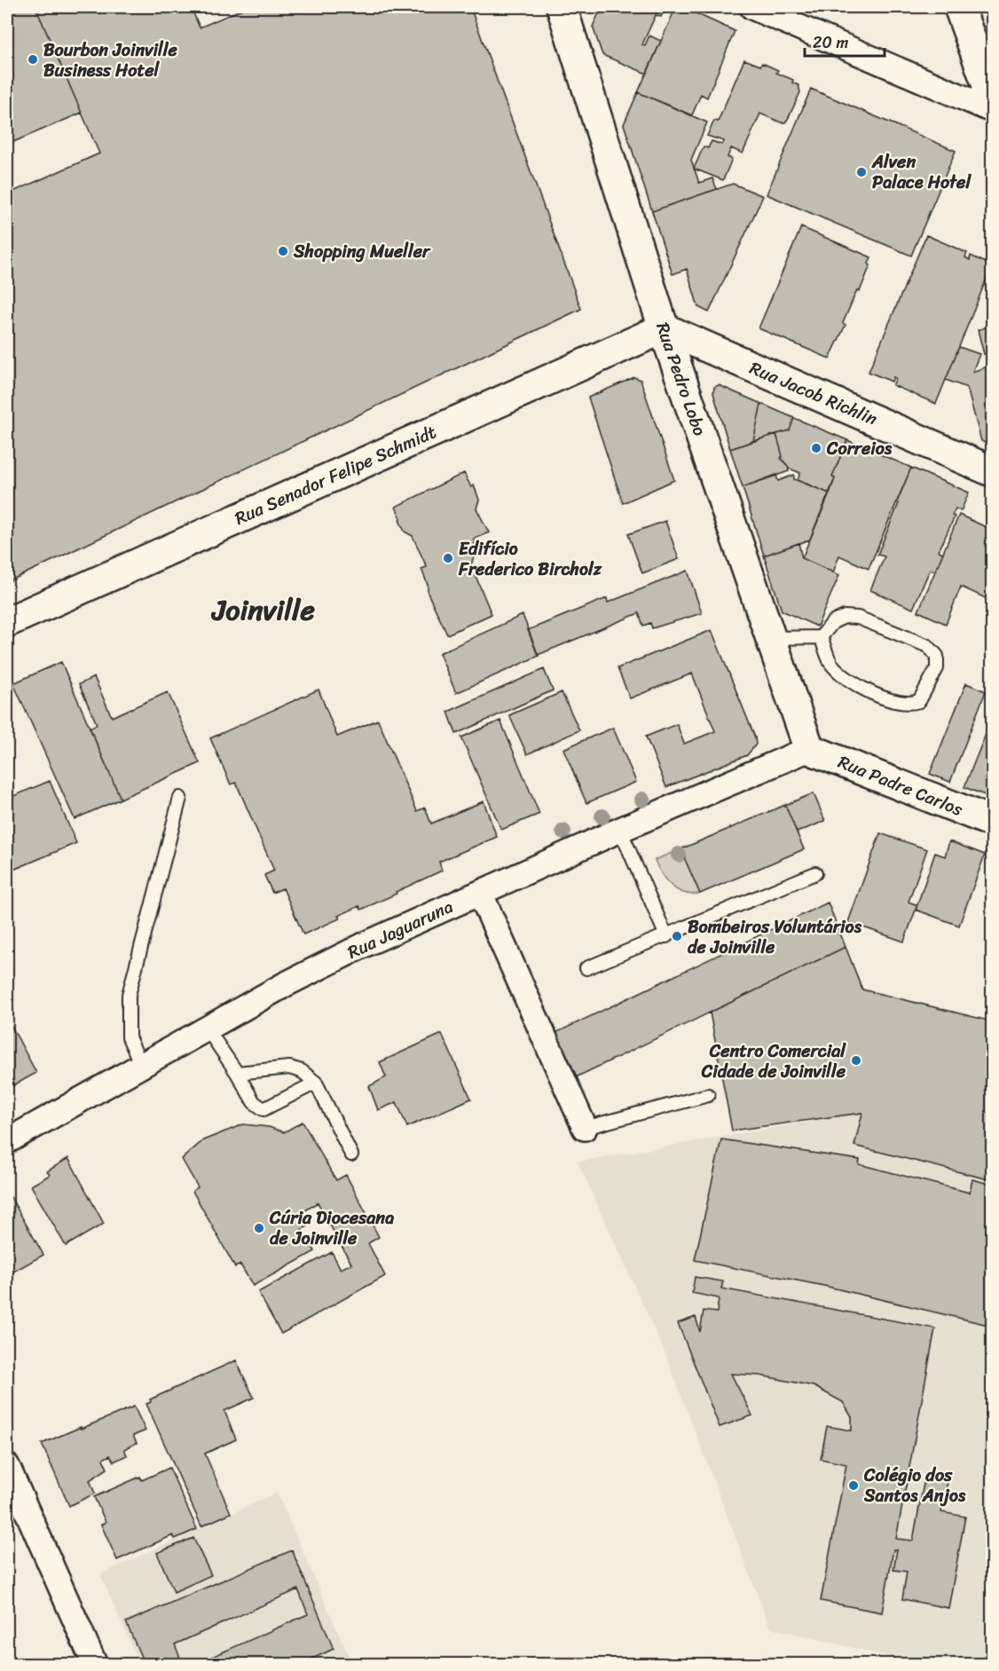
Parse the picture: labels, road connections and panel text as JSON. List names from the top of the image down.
{
  "streets": {
    "main road": [
      "Rua Pedro Lobo",
      "Rua Jacob Richlin",
      "Rua Senador Felipe Schmidt",
      "Rua Padre Carlos"
    ],
    "street": ["Rua Jaguaruna"]
  },
  "crossings": [
    ["Rua Pedro Lobo", "Rua Jacob Richlin"],
    ["Rua Pedro Lobo", "Rua Senador Felipe Schmidt"],
    ["Rua Pedro Lobo", "Rua Padre Carlos"],
    ["Rua Pedro Lobo", "Rua Jaguaruna"],
    ["Rua Jacob Richlin", "Rua Senador Felipe Schmidt"],
    ["Rua Padre Carlos", "Rua Jaguaruna"]
  ],
  "districts": ["Joinville"],
  "places": [
    "Bourbon Joinville Business Hotel",
    "Alven Palace Hotel",
    "Shopping Mueller",
    "Correios",
    "Edifício Frederico Bircholz",
    "Bombeiros Voluntários de Joinville",
    "Centro Comercial Cidade de Joinville",
    "Cúria Diocesana de Joinville",
    "Colégio dos Santos Anjos"
  ],
  "scale_bar": "20 m"
}
